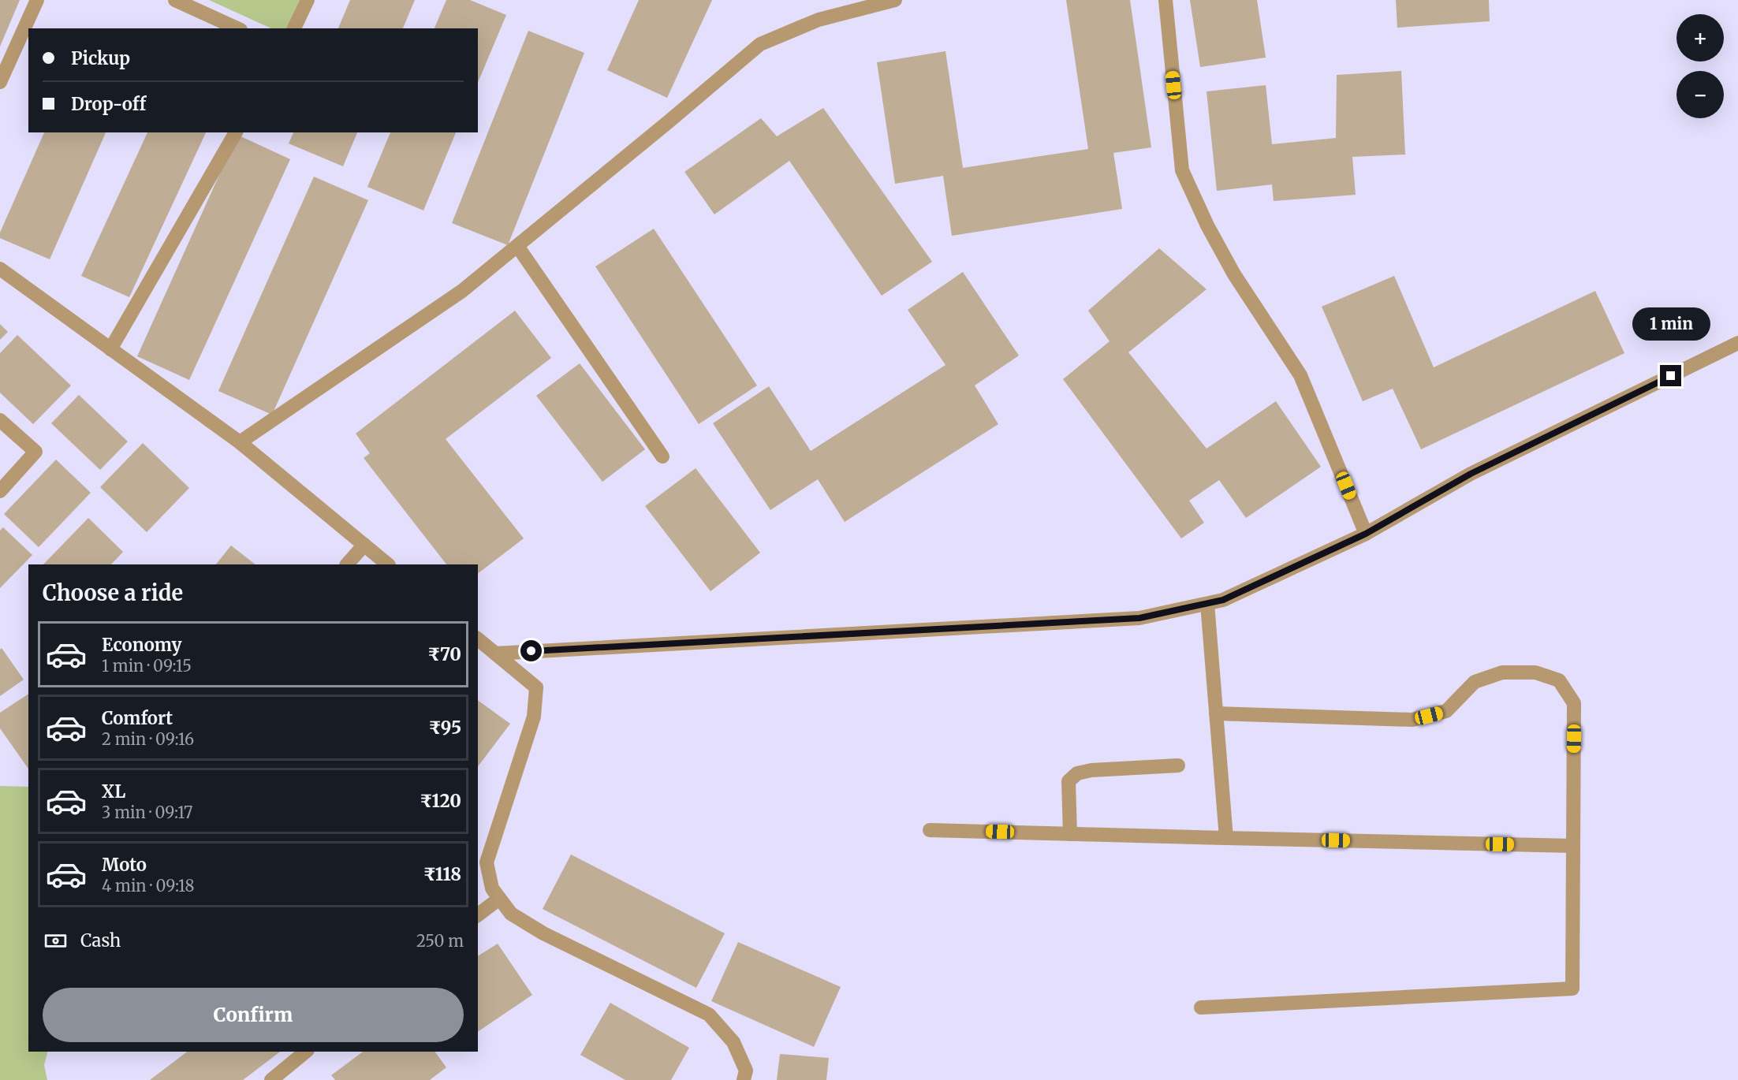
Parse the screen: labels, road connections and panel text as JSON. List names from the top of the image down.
{
  "page": {
    "map_buttons": ["+", "−"],
    "banner": ["Pickup", "Drop-off"],
    "bubble": "1 min",
    "heading": "Choose a ride",
    "list": [
      {
        "name": "Economy",
        "note": "1 min · 09:15",
        "value": "₹70"
      },
      {
        "name": "Comfort",
        "note": "2 min · 09:16",
        "value": "₹95"
      },
      {
        "name": "XL",
        "note": "3 min · 09:17",
        "value": "₹120"
      },
      {
        "name": "Moto",
        "note": "4 min · 09:18",
        "value": "₹118"
      }
    ],
    "pay": ["Cash", "250 m"],
    "buttons": "Confirm"
  }
}
